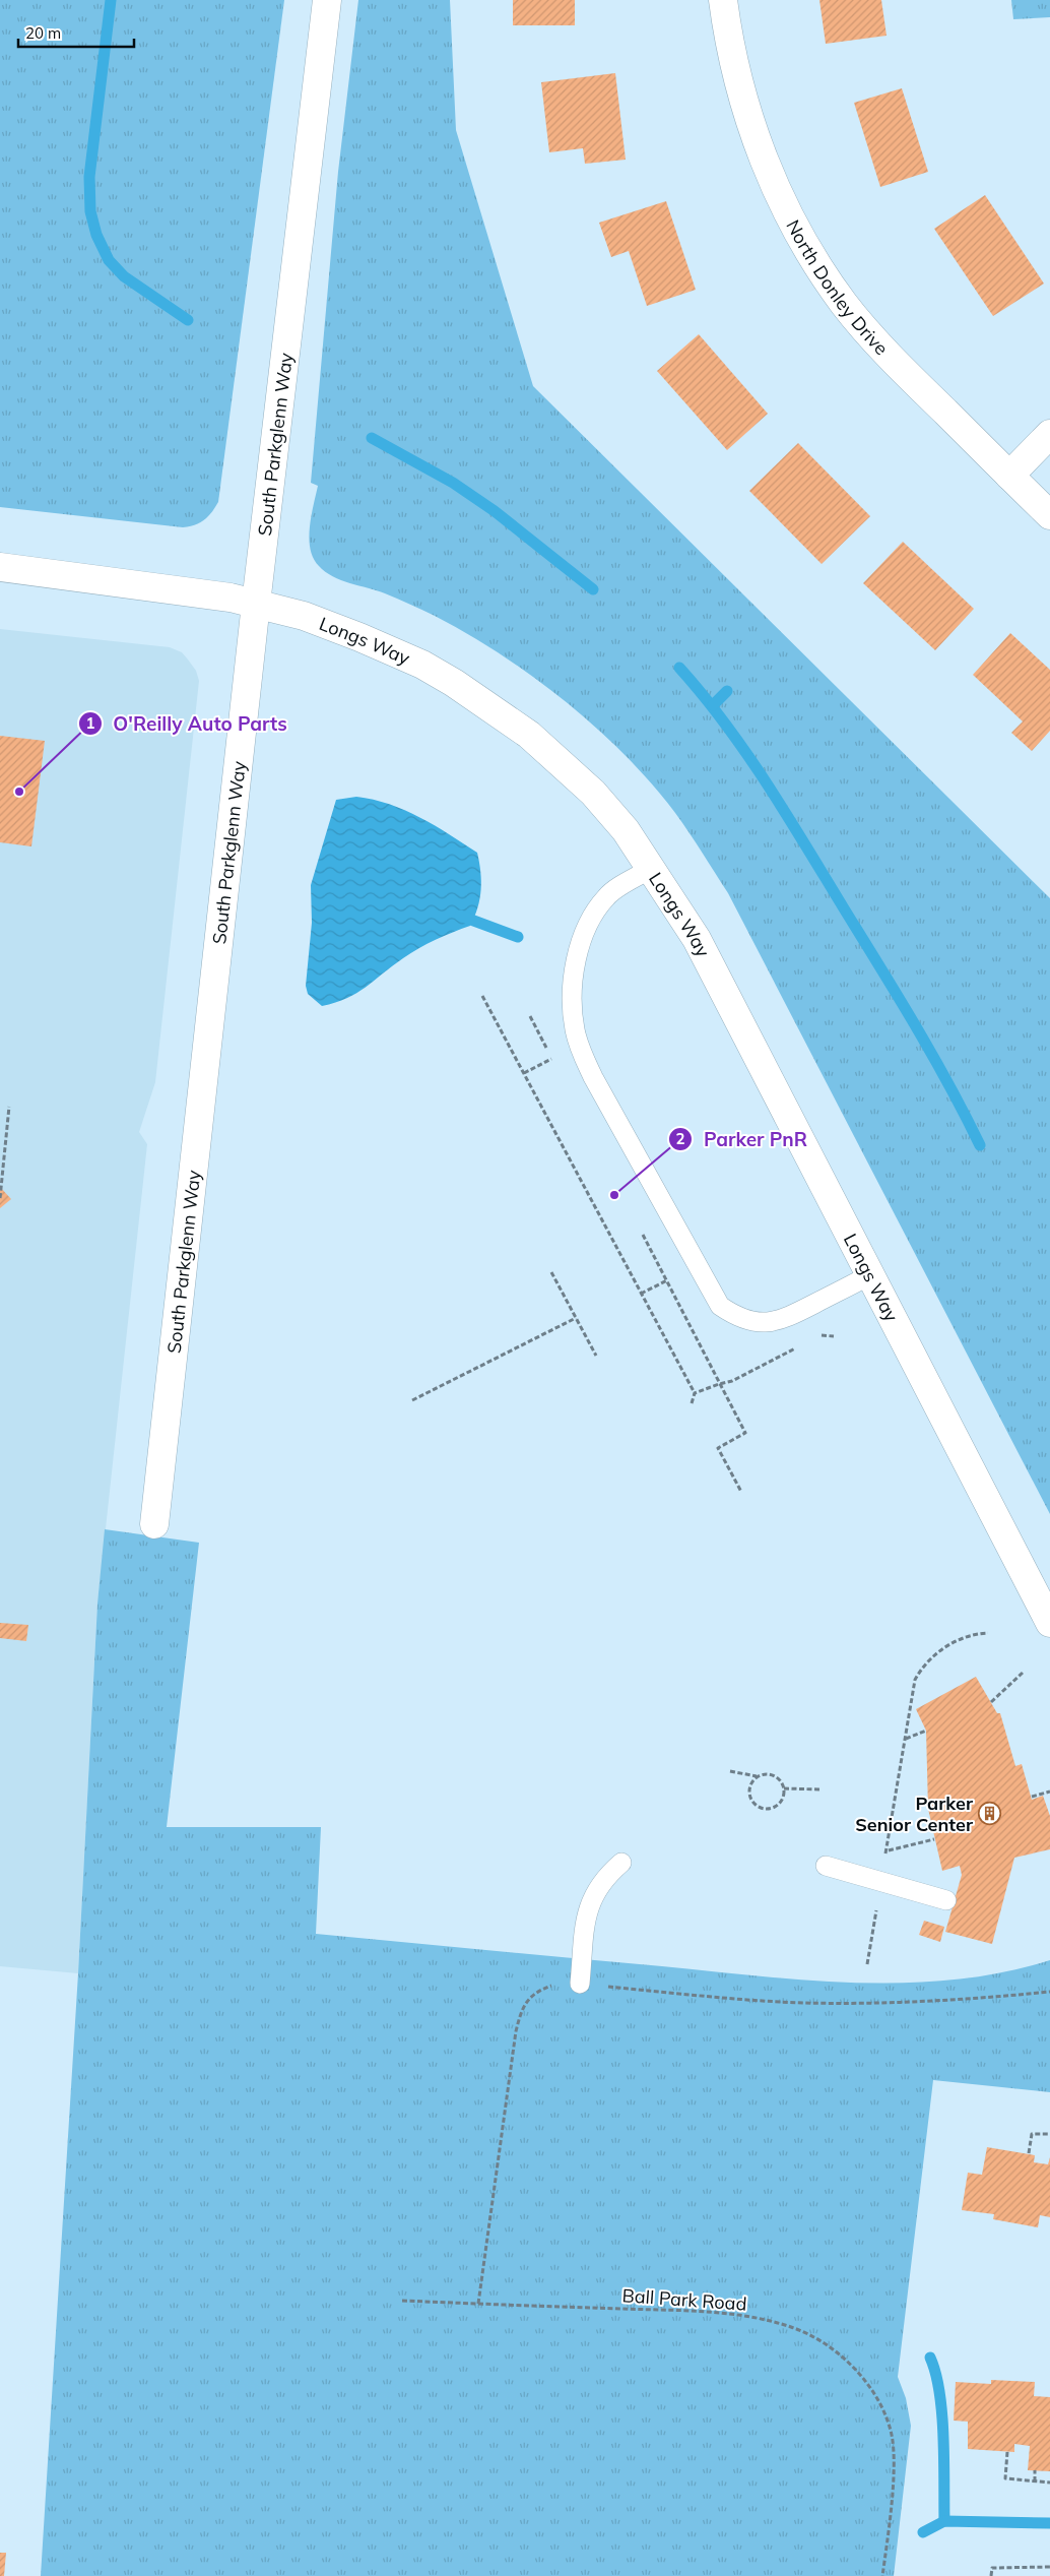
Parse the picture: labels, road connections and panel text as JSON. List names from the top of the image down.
{
  "streets": {
    "street": ["North Donley Drive", "South Parkglenn Way", "Longs Way"],
    "path": ["Ball Park Road"]
  },
  "crossings": [
    ["South Parkglenn Way", "Longs Way"]
  ],
  "places": {
    "other": ["O'Reilly Auto Parts", "Parker PnR"],
    "building": ["Parker Senior Center"]
  },
  "scale_bar": "20 m"
}
